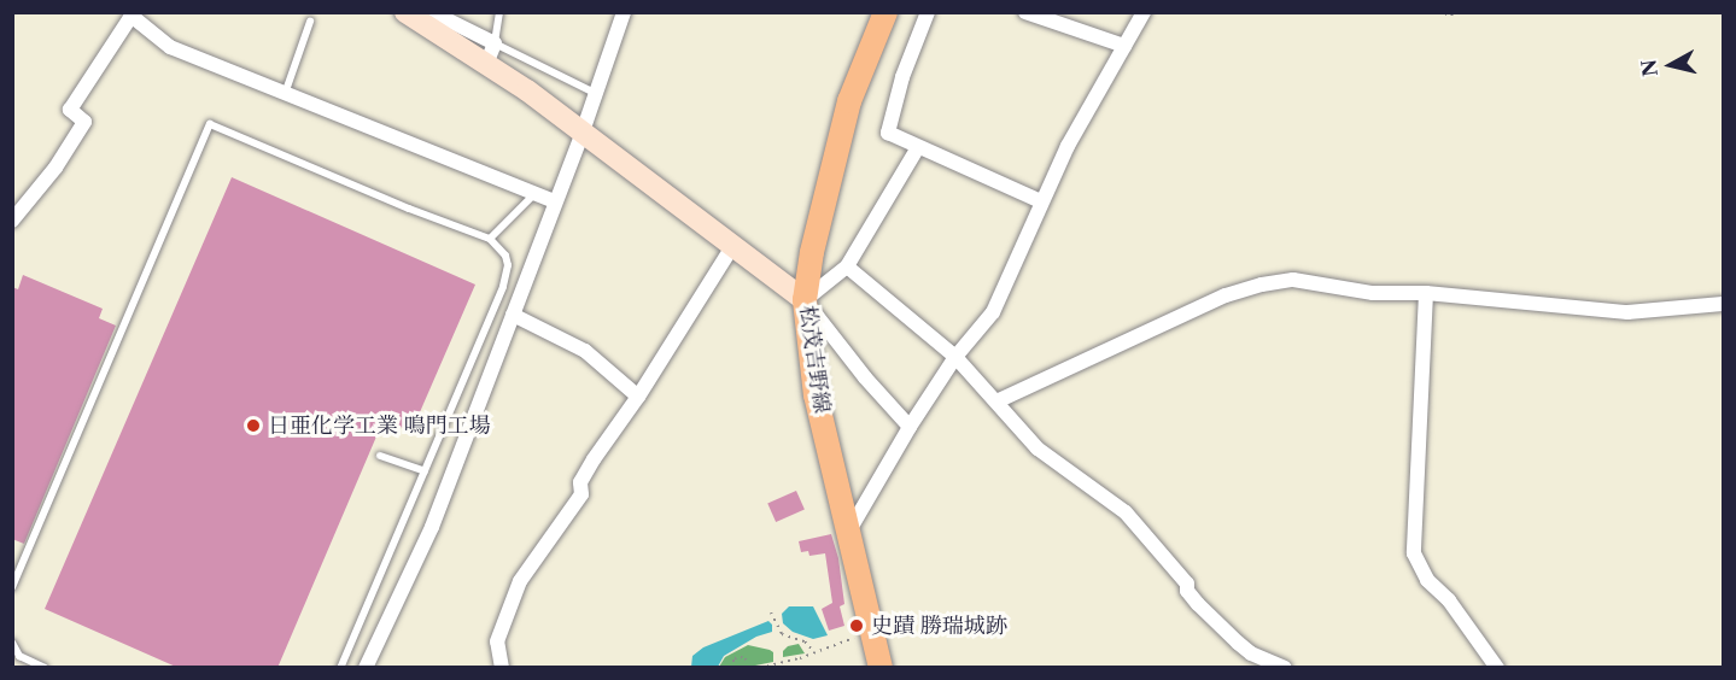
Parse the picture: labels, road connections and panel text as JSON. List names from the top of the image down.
{
  "streets": {
    "main road": ["松茂吉野線"]
  },
  "places": ["日亜化学工業 鳴門工場", "史蹟 勝瑞城跡"],
  "north": "left"
}
